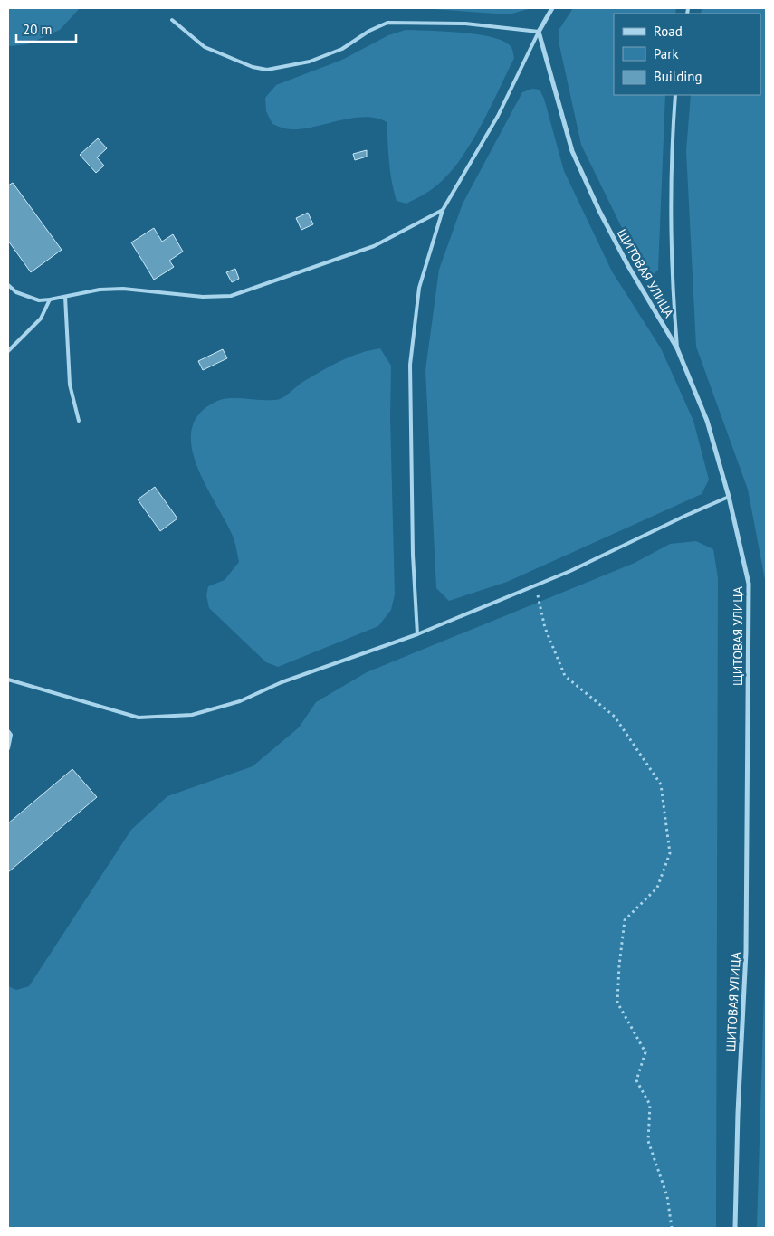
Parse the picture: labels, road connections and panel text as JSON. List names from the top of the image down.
{
  "streets": {
    "street": ["ЩИТОВАЯ УЛИЦА"]
  },
  "legend": ["Road", "Park", "Building"],
  "scale_bar": "20 m"
}
